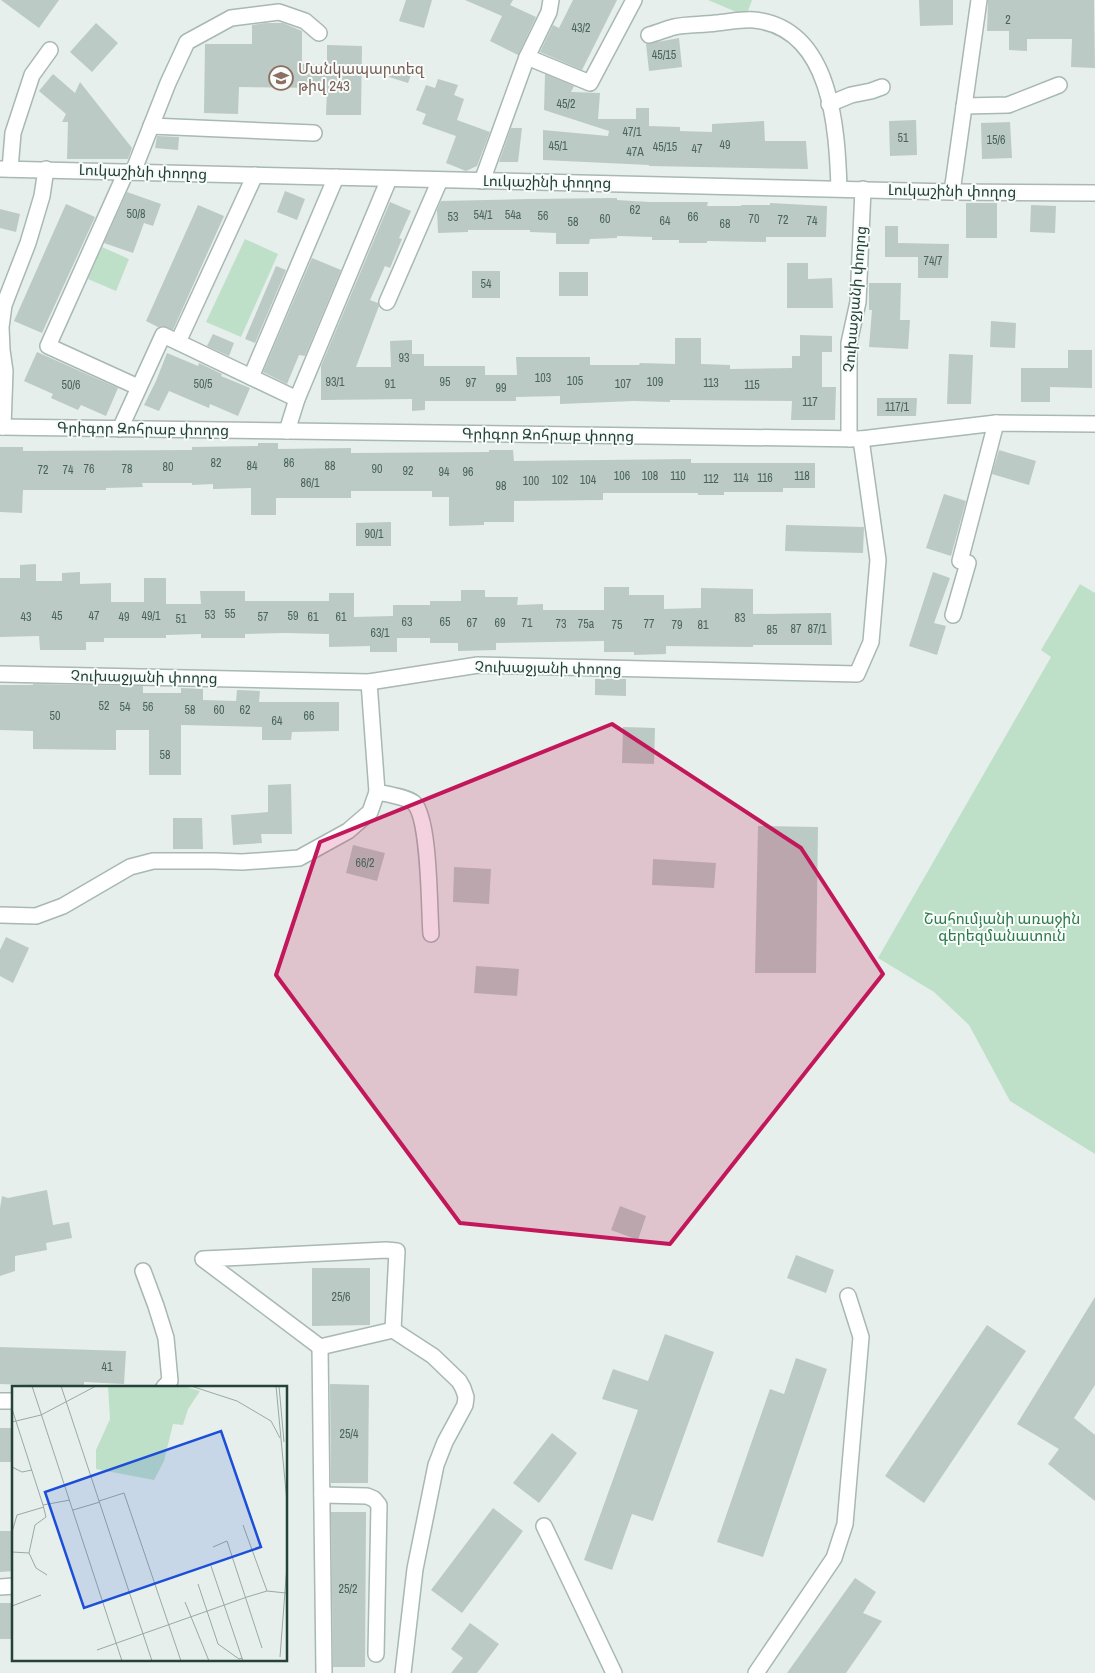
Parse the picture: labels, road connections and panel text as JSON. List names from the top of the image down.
{
  "streets": {
    "street": ["Լուկաշինի փողոց", "Չուխաջյանի փողոց", "Գրիգոր Զոհրաբ փողոց"]
  },
  "crossings": [
    ["Լուկաշինի փողոց", "Չուխաջյանի փողոց"],
    ["Չուխաջյանի փողոց", "Գրիգոր Զոհրաբ փողոց"]
  ],
  "parks": ["Շահումյանի առաջին գերեզմանատուն"],
  "places": {
    "school or university": ["Մանկապարտեզ թիվ 243"]
  },
  "house_numbers": [
    "2",
    "43/2",
    "45/15",
    "45/2",
    "47/1",
    "51",
    "15/6",
    "49",
    "45/1",
    "45/15",
    "47",
    "47A",
    "62",
    "50/8",
    "54/1",
    "54a",
    "56",
    "53",
    "66",
    "60",
    "70",
    "72",
    "64",
    "74",
    "58",
    "68",
    "74/7",
    "54",
    "93",
    "103",
    "105",
    "93/1",
    "95",
    "109",
    "97",
    "113",
    "50/5",
    "91",
    "107",
    "50/6",
    "115",
    "99",
    "117",
    "117/1",
    "82",
    "86",
    "84",
    "88",
    "80",
    "76",
    "78",
    "90",
    "72",
    "74",
    "92",
    "94",
    "96",
    "106",
    "108",
    "110",
    "118",
    "114",
    "116",
    "112",
    "102",
    "104",
    "100",
    "86/1",
    "98",
    "90/1",
    "55",
    "53",
    "45",
    "47",
    "49/1",
    "59",
    "43",
    "49",
    "57",
    "61",
    "61",
    "83",
    "51",
    "63",
    "65",
    "67",
    "69",
    "71",
    "73",
    "75a",
    "77",
    "75",
    "79",
    "81",
    "87",
    "87/1",
    "85",
    "63/1",
    "52",
    "54",
    "56",
    "58",
    "60",
    "62",
    "50",
    "66",
    "64",
    "58",
    "66/2",
    "25/6",
    "41",
    "25/4",
    "25/2"
  ]
}
